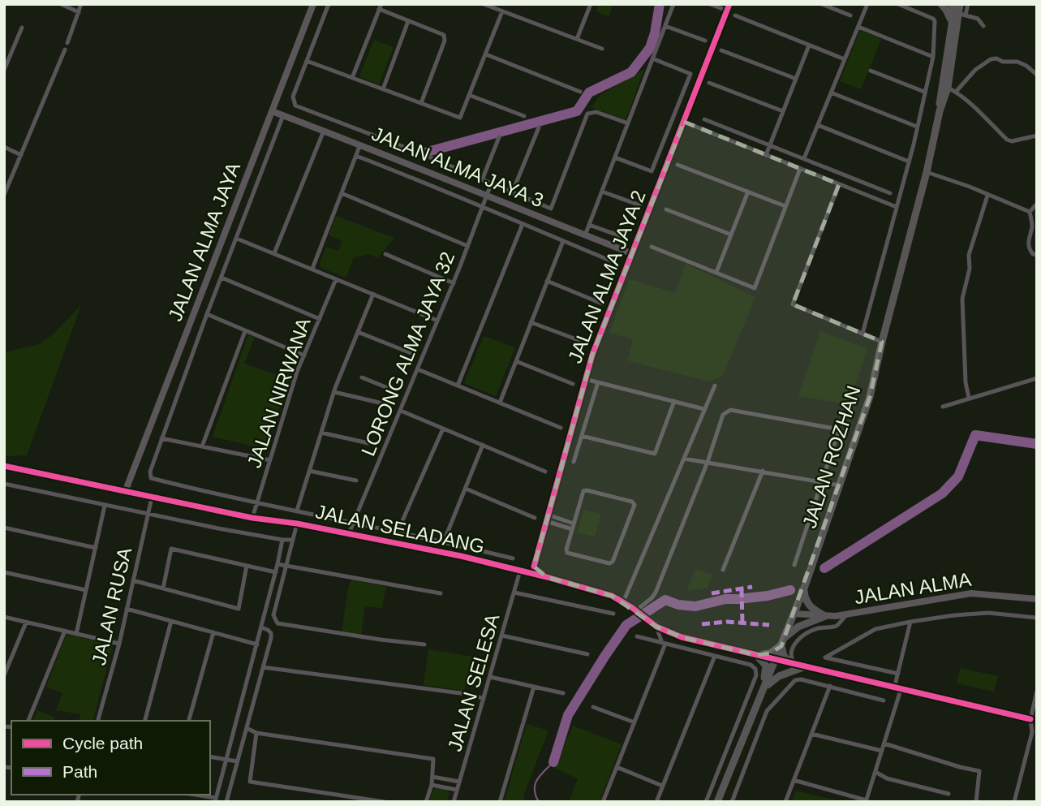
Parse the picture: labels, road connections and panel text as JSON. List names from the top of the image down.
{
  "streets": {
    "main road": ["JALAN ROZHAN"],
    "street": [
      "JALAN ALMA JAYA 3",
      "JALAN ALMA JAYA",
      "JALAN ALMA JAYA 2",
      "LORONG ALMA JAYA 32",
      "JALAN NIRWANA",
      "JALAN SELADANG",
      "JALAN ALMA",
      "JALAN RUSA",
      "JALAN SELESA"
    ]
  },
  "crossings": [
    ["JALAN ALMA JAYA 3", "JALAN ALMA JAYA"],
    ["JALAN ALMA JAYA 3", "JALAN ALMA JAYA 2"],
    ["JALAN ALMA JAYA 3", "LORONG ALMA JAYA 32"],
    ["JALAN ALMA JAYA", "JALAN SELADANG"],
    ["LORONG ALMA JAYA 32", "JALAN SELADANG"],
    ["JALAN NIRWANA", "JALAN SELADANG"],
    ["JALAN ROZHAN", "JALAN SELADANG"],
    ["JALAN ROZHAN", "JALAN ALMA"],
    ["JALAN SELADANG", "JALAN RUSA"],
    ["JALAN SELADANG", "JALAN SELESA"]
  ],
  "legend": ["Cycle path", "Path"]
}
